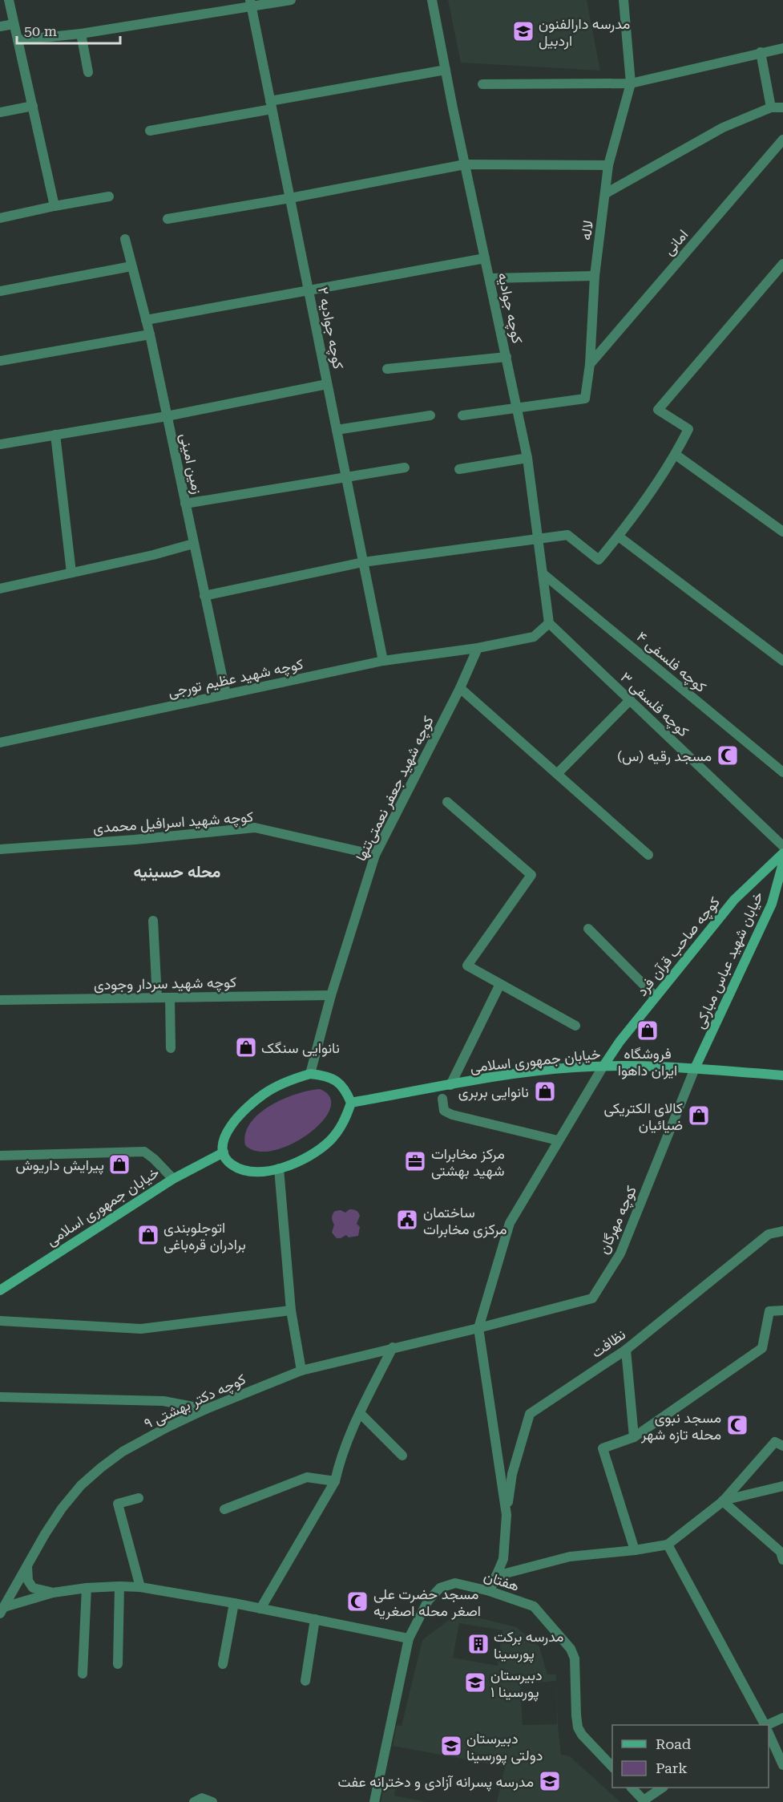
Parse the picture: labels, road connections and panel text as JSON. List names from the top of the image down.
{
  "streets": {
    "main road": ["کوچه صاحب قرآن فرد", "خیابان شهید عباس مبارکی", "خیابان جمهوری اسلامی"],
    "street": [
      "لاله",
      "امانی",
      "کوچه جوادیه",
      "کوچه جوادیه ۲",
      "زمین امینی",
      "کوچه فلسفی ۴",
      "کوچه شهید عظیم تورجی",
      "کوچه فلسفی ۳",
      "کوچه شهید جعفر نعمتی‌تنها",
      "کوچه شهید اسرافیل محمدی",
      "کوچه شهید سردار وجودی",
      "کوچه مهرگان",
      "نظافت",
      "کوچه دکتر بهشتی ۹",
      "هفتان"
    ]
  },
  "crossings": [
    ["لاله", "امانی"],
    ["لاله", "کوچه جوادیه"],
    ["کوچه جوادیه", "کوچه فلسفی ۴"],
    ["کوچه جوادیه", "کوچه فلسفی ۳"],
    ["کوچه جوادیه ۲", "کوچه شهید عظیم تورجی"],
    ["زمین امینی", "کوچه شهید عظیم تورجی"],
    ["کوچه شهید عظیم تورجی", "کوچه شهید جعفر نعمتی‌تنها"],
    ["کوچه شهید جعفر نعمتی‌تنها", "کوچه شهید اسرافیل محمدی"],
    ["کوچه شهید جعفر نعمتی‌تنها", "کوچه شهید سردار وجودی"],
    ["کوچه شهید جعفر نعمتی‌تنها", "خیابان جمهوری اسلامی"],
    ["کوچه صاحب قرآن فرد", "خیابان جمهوری اسلامی"],
    ["خیابان شهید عباس مبارکی", "خیابان جمهوری اسلامی"],
    ["خیابان شهید عباس مبارکی", "کوچه مهرگان"],
    ["خیابان جمهوری اسلامی", "کوچه مهرگان"],
    ["کوچه مهرگان", "کوچه دکتر بهشتی ۹"]
  ],
  "districts": ["محله حسینیه"],
  "places": {
    "school or university": [
      "مدرسه دارالفنون اردبیل",
      "دبیرستان پورسینا ۱",
      "دبیرستان دولتی پورسینا",
      "مدرسه پسرانه آزادی و دخترانه عفت"
    ],
    "mosque": ["مسجد رقیه (س)", "مسجد نبوی محله تازه شهر", "مسجد حضرت علی اصغر محله اصغریه"],
    "shop": [
      "فروشگاه ایران داهوا",
      "نانوایی سنگک",
      "نانوایی بربری",
      "کالای الکتریکی ضیائیان",
      "پیرایش داریوش",
      "اتوجلوبندی برادران قره‌باغی"
    ],
    "office": ["مرکز مخابرات شهید بهشتی"],
    "public building": ["ساختمان مرکزی مخابرات"],
    "building": ["مدرسه برکت پورسینا"]
  },
  "legend": ["Road", "Park"],
  "scale_bar": "50 m"
}
